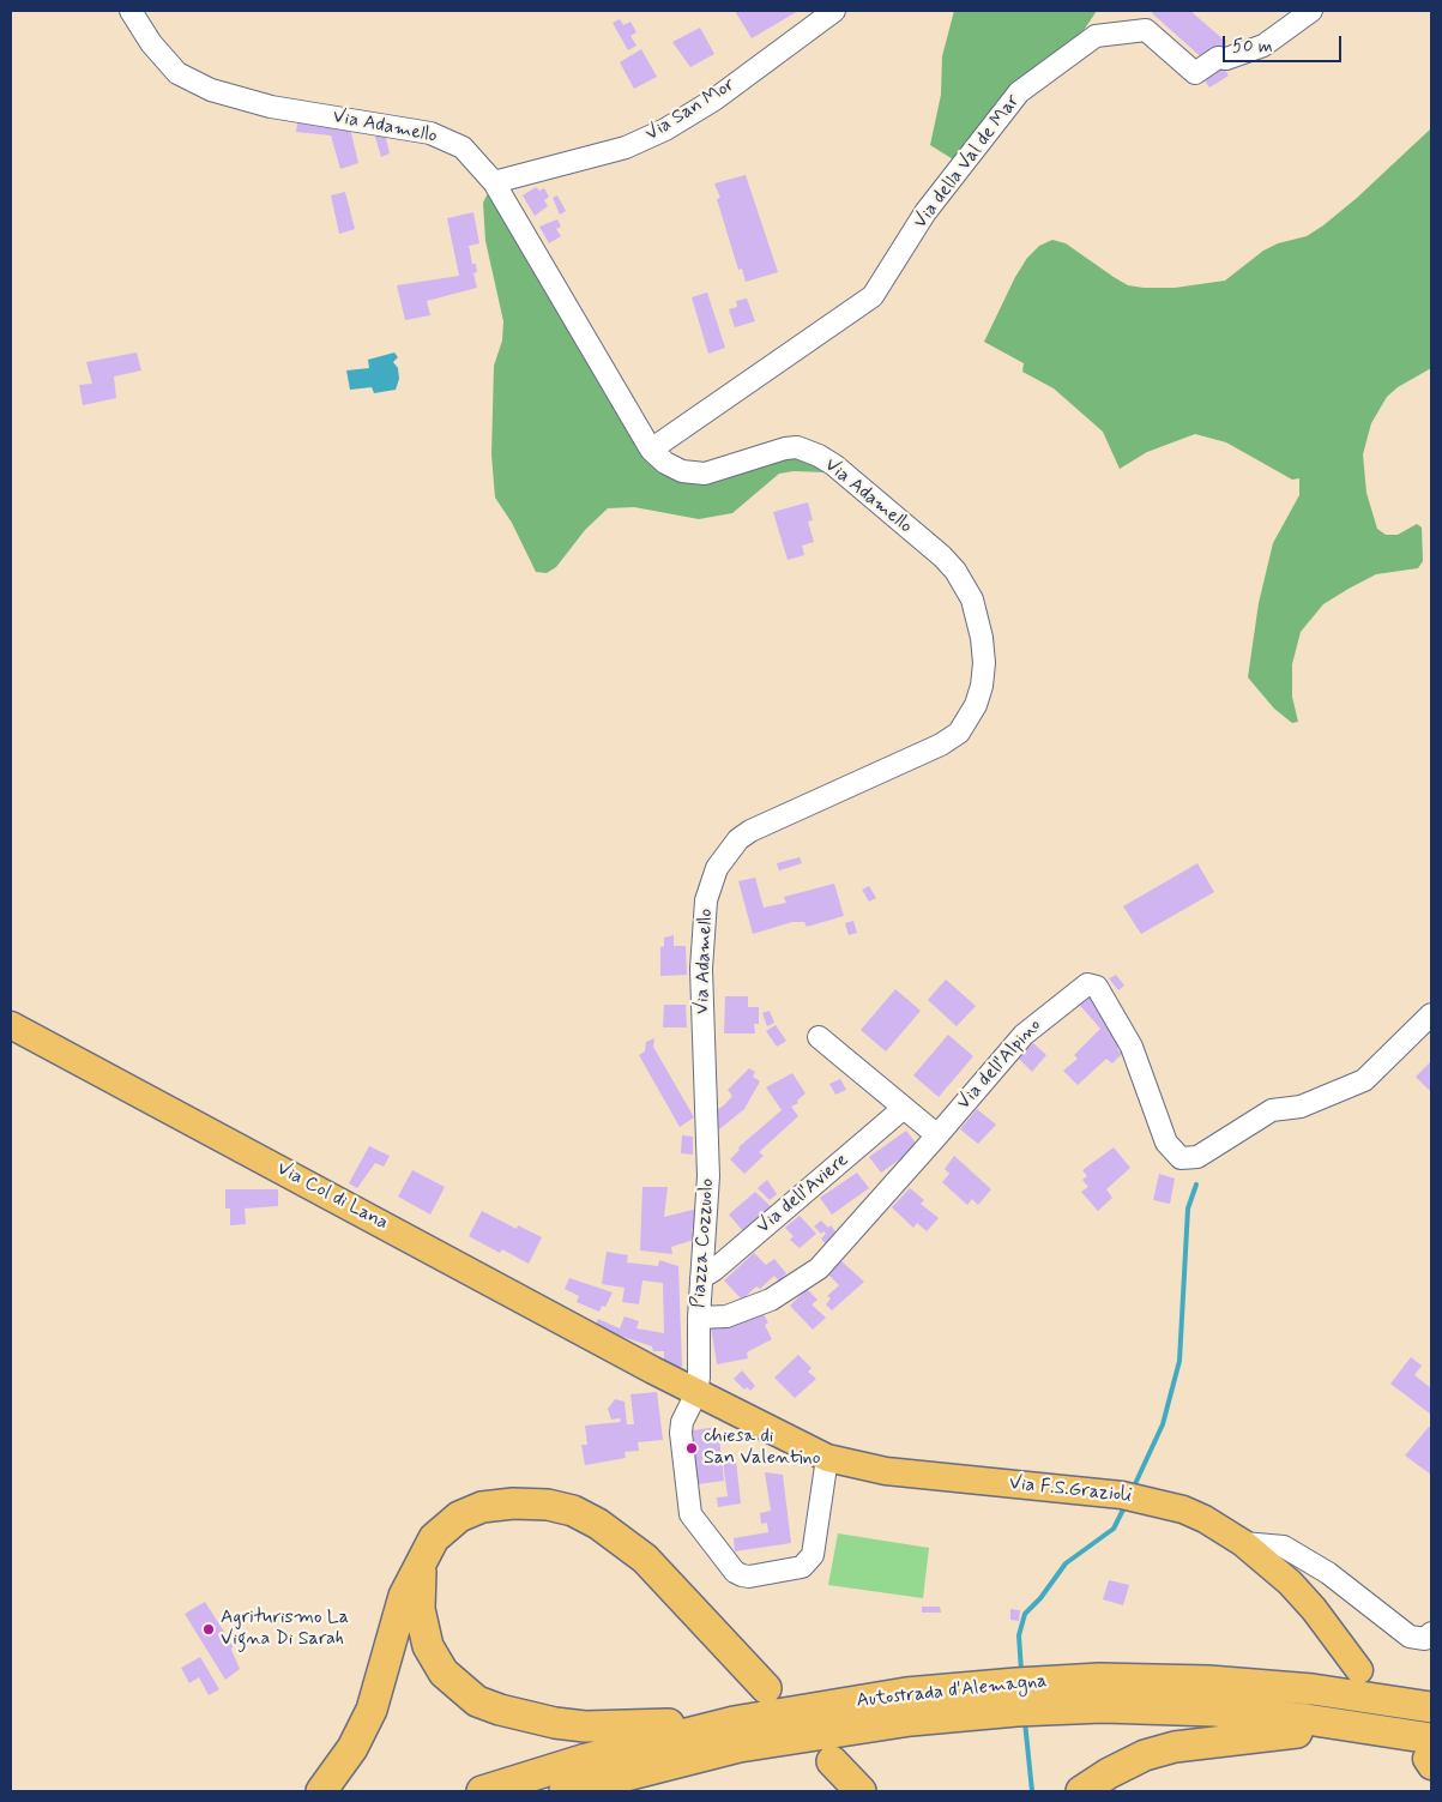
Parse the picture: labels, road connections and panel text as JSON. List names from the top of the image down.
{
  "streets": {
    "highway": ["Autostrada d'Alemagna"],
    "main road": ["Via Col di Lana", "Via F.S.Grazioli"],
    "street": [
      "Via San Mor",
      "Via Adamello",
      "Via della Val de Mar",
      "Via dell'Alpino",
      "Via dell'Aviere",
      "Piazza Cozzuolo"
    ]
  },
  "crossings": [
    ["Via San Mor", "Via Adamello"],
    ["Via Adamello", "Via della Val de Mar"],
    ["Via Adamello", "Piazza Cozzuolo"],
    ["Via dell'Alpino", "Piazza Cozzuolo"],
    ["Via dell'Aviere", "Piazza Cozzuolo"],
    ["Via Col di Lana", "Piazza Cozzuolo"],
    ["Via Col di Lana", "Via F.S.Grazioli"],
    ["Piazza Cozzuolo", "Via F.S.Grazioli"]
  ],
  "places": ["chiesa di San Valentino", "Agriturismo La Vigna Di Sarah"],
  "scale_bar": "50 m"
}
